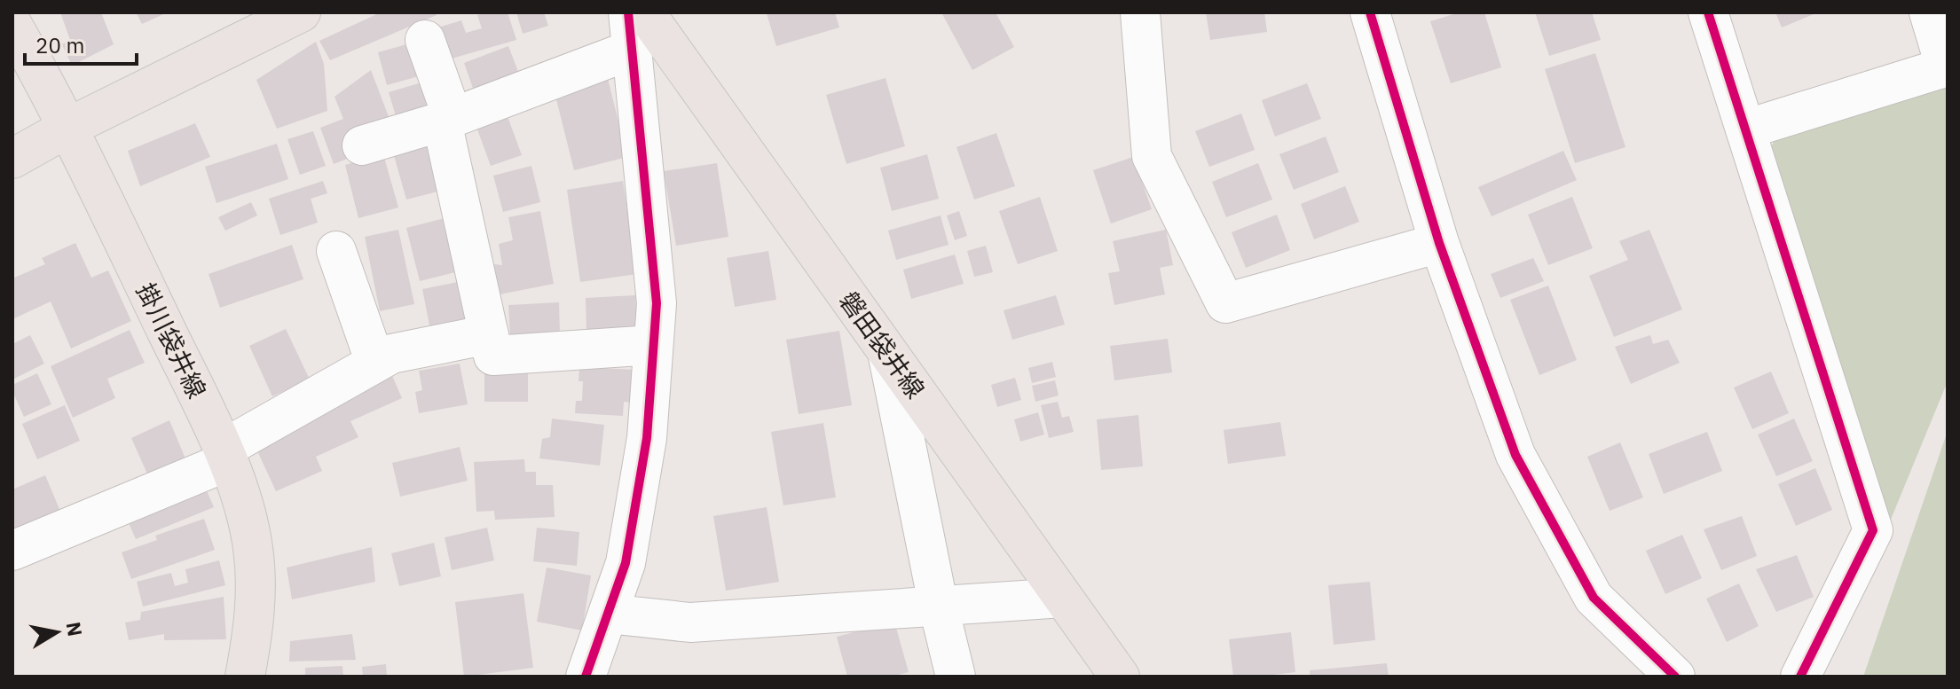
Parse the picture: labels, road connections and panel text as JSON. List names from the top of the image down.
{
  "streets": {
    "main road": ["掛川袋井線", "磐田袋井線"]
  },
  "scale_bar": "20 m",
  "north": "right"
}
